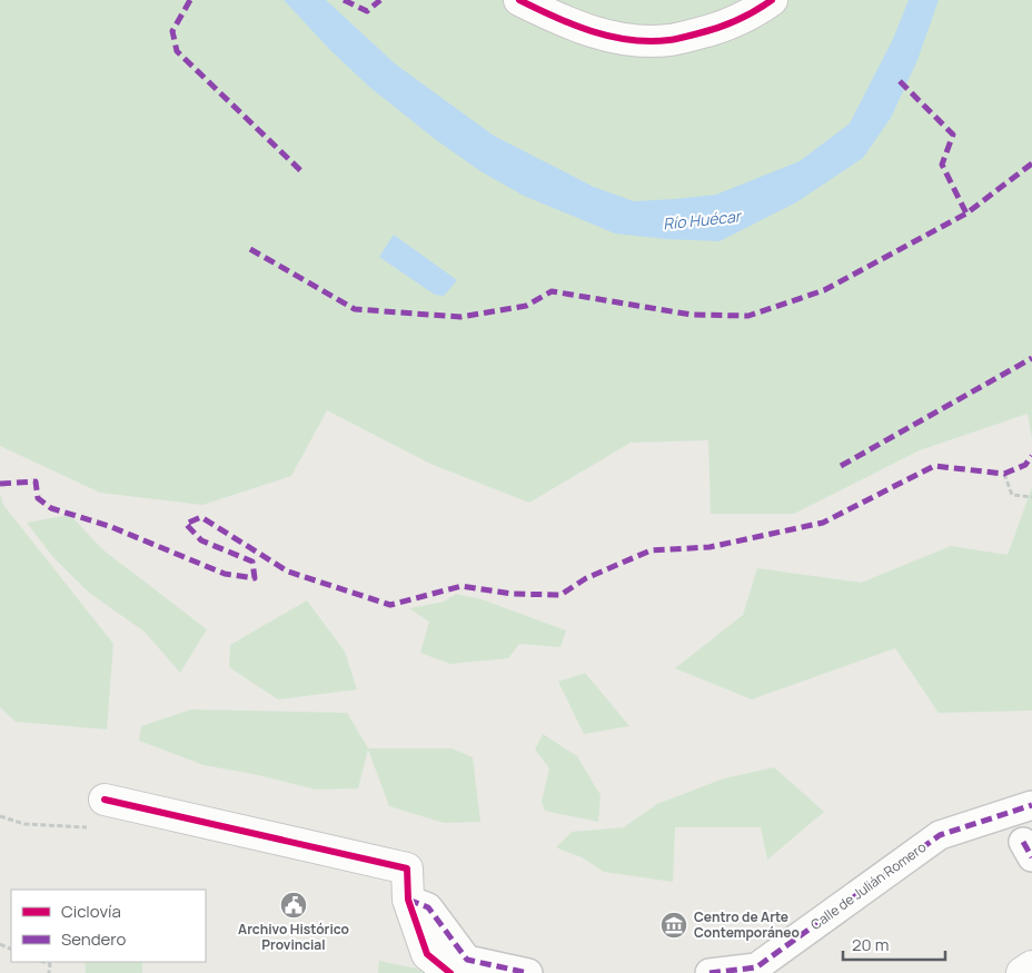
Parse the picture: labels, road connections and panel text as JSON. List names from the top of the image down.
{
  "streets": {
    "street": ["Calle de Julián Romero"]
  },
  "water": ["Río Huécar"],
  "places": {
    "public building": ["Archivo Histórico Provincial"],
    "museum": ["Centro de Arte Contemporáneo"]
  },
  "legend": ["Ciclovía", "Sendero"],
  "scale_bar": "20 m"
}
